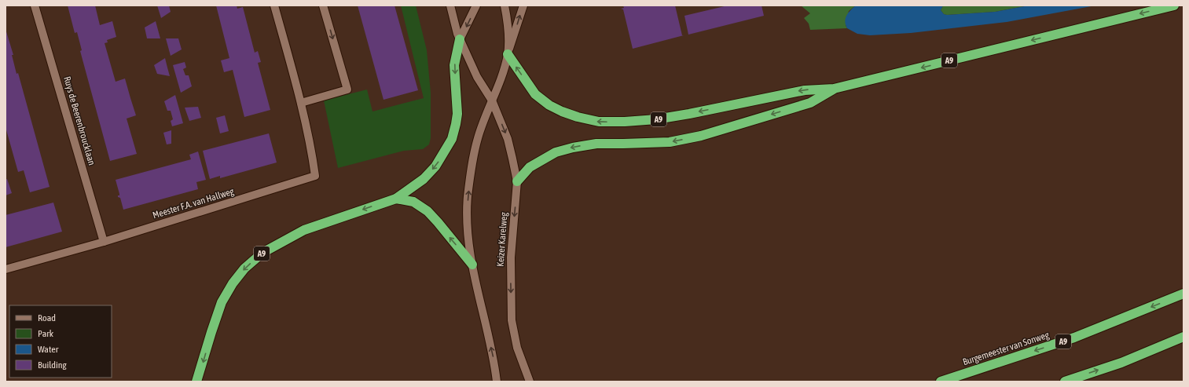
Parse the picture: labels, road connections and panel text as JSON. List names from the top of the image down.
{
  "streets": {
    "highway": ["A9", "Burgemeester van Sonweg"],
    "main road": ["Ruys de Beerenbroucklaan", "Meester F.A. van Hallweg", "Keizer Karelweg"]
  },
  "crossings": [
    ["A9", "Keizer Karelweg"],
    ["Ruys de Beerenbroucklaan", "Meester F.A. van Hallweg"]
  ],
  "legend": [
    "Road",
    "Park",
    "Water",
    "Building"
  ]
}
